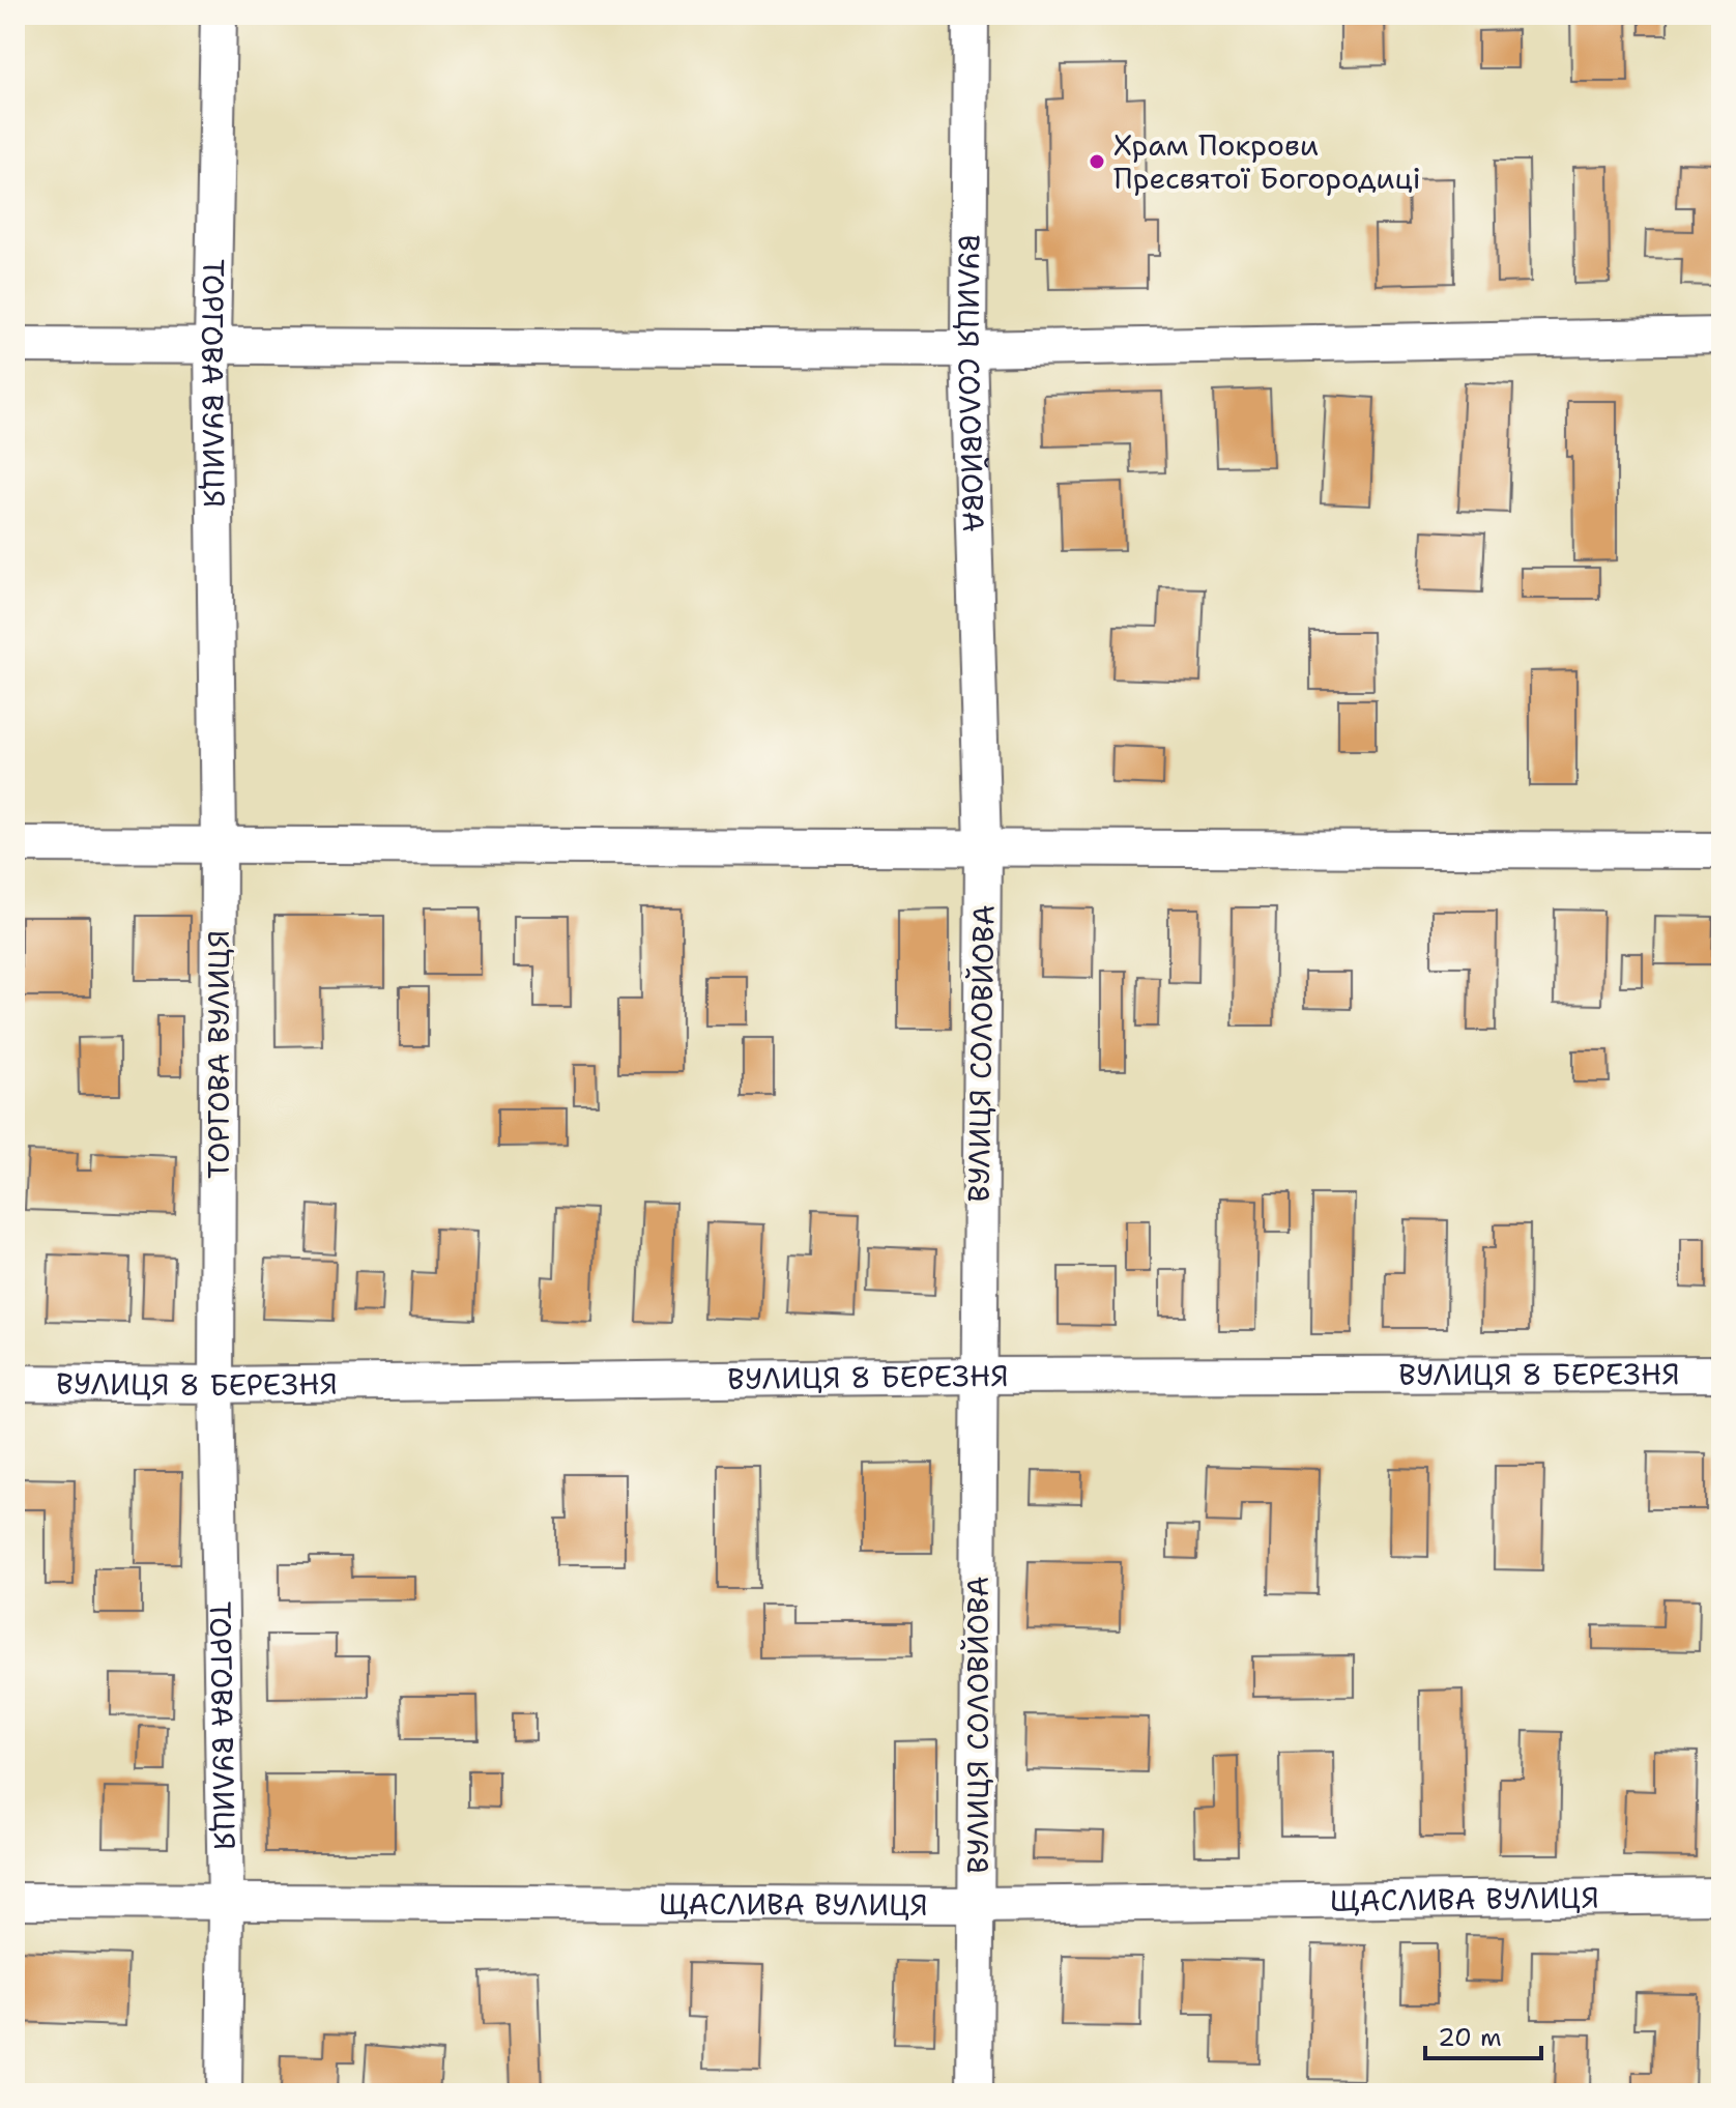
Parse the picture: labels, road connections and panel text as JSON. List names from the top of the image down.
{
  "streets": {
    "street": [
      "ТОРГОВА ВУЛИЦЯ",
      "ВУЛИЦЯ СОЛОВЙОВА",
      "ВУЛИЦЯ 8 БЕРЕЗНЯ",
      "ЩАСЛИВА ВУЛИЦЯ"
    ]
  },
  "crossings": [
    ["ТОРГОВА ВУЛИЦЯ", "ВУЛИЦЯ 8 БЕРЕЗНЯ"],
    ["ТОРГОВА ВУЛИЦЯ", "ЩАСЛИВА ВУЛИЦЯ"],
    ["ВУЛИЦЯ СОЛОВЙОВА", "ВУЛИЦЯ 8 БЕРЕЗНЯ"],
    ["ВУЛИЦЯ СОЛОВЙОВА", "ЩАСЛИВА ВУЛИЦЯ"]
  ],
  "places": ["Храм Покрови Пресвятої Богородиці"],
  "scale_bar": "20 m"
}
